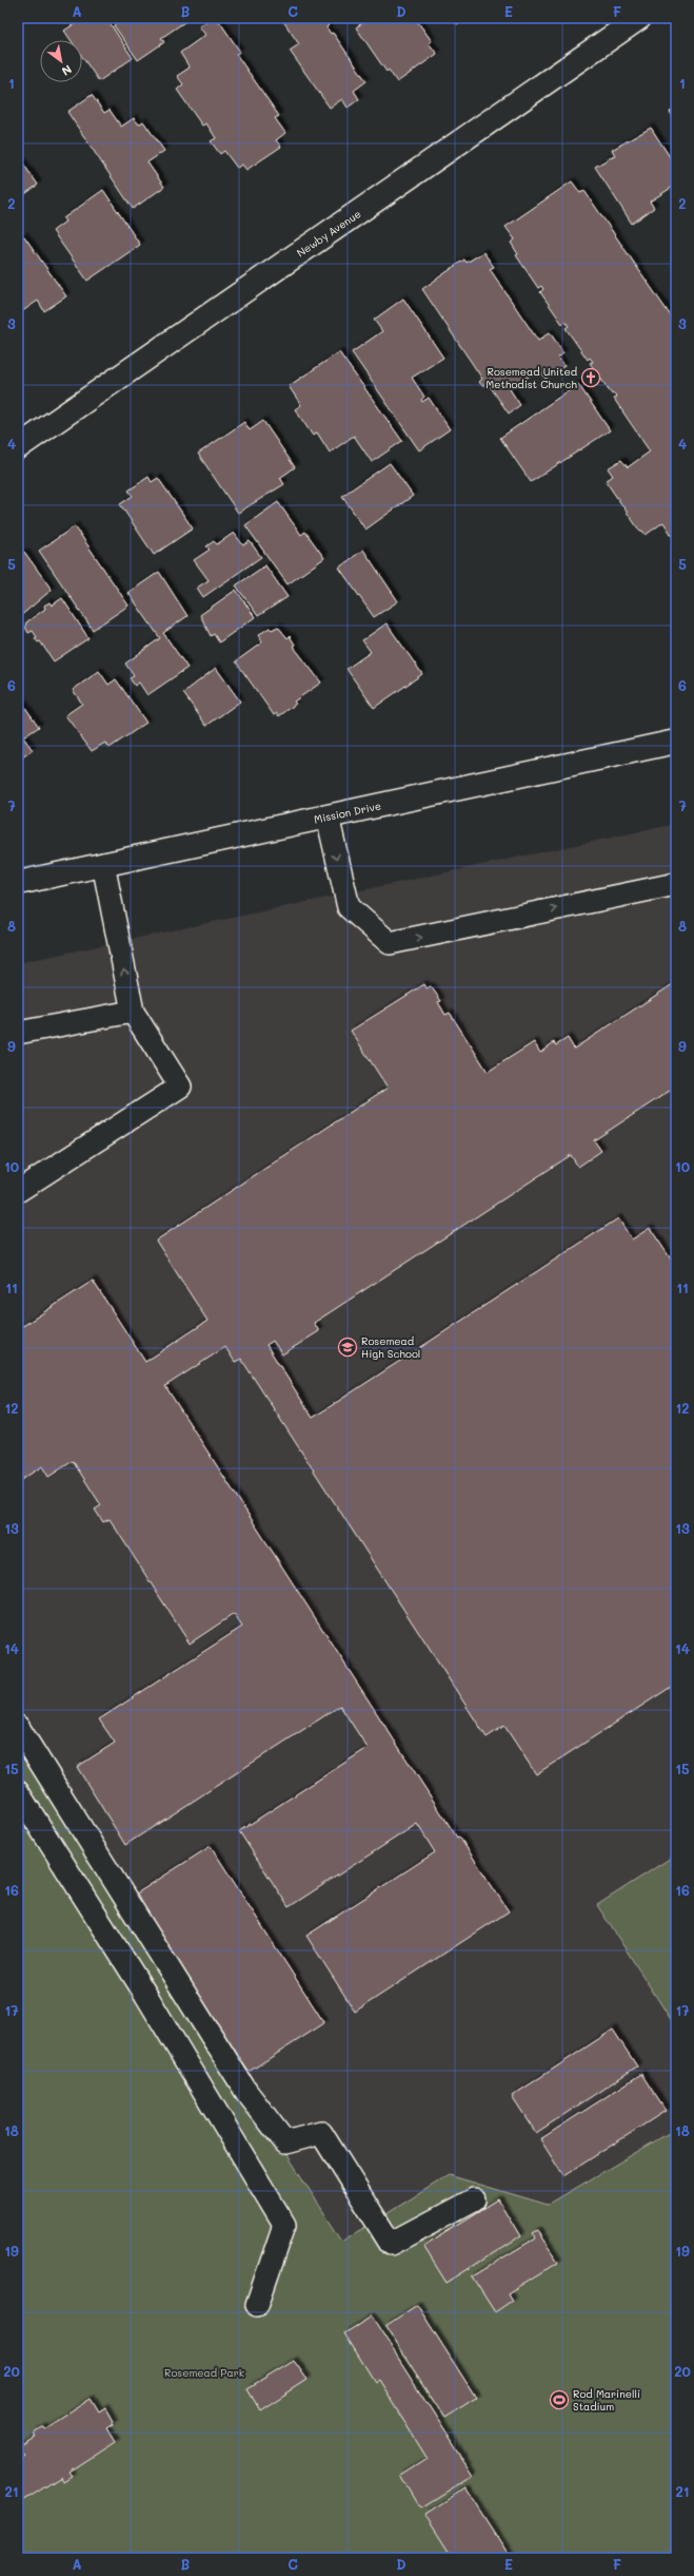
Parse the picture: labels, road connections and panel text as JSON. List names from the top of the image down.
{
  "streets": {
    "street": ["Newby Avenue", "Mission Drive"]
  },
  "parks": ["Rosemead Park"],
  "places": {
    "church": ["Rosemead United Methodist Church"],
    "school or university": ["Rosemead High School"],
    "sports": ["Rod Marinelli Stadium"]
  },
  "north": "bottom right",
  "grid": {
    "columns": [
      "A",
      "B",
      "C",
      "D",
      "E",
      "F"
    ],
    "rows": [
      "1",
      "2",
      "3",
      "4",
      "5",
      "6",
      "7",
      "8",
      "9",
      "10",
      "11",
      "12",
      "13",
      "14",
      "15",
      "16",
      "17",
      "18",
      "19",
      "20",
      "21"
    ]
  }
}
